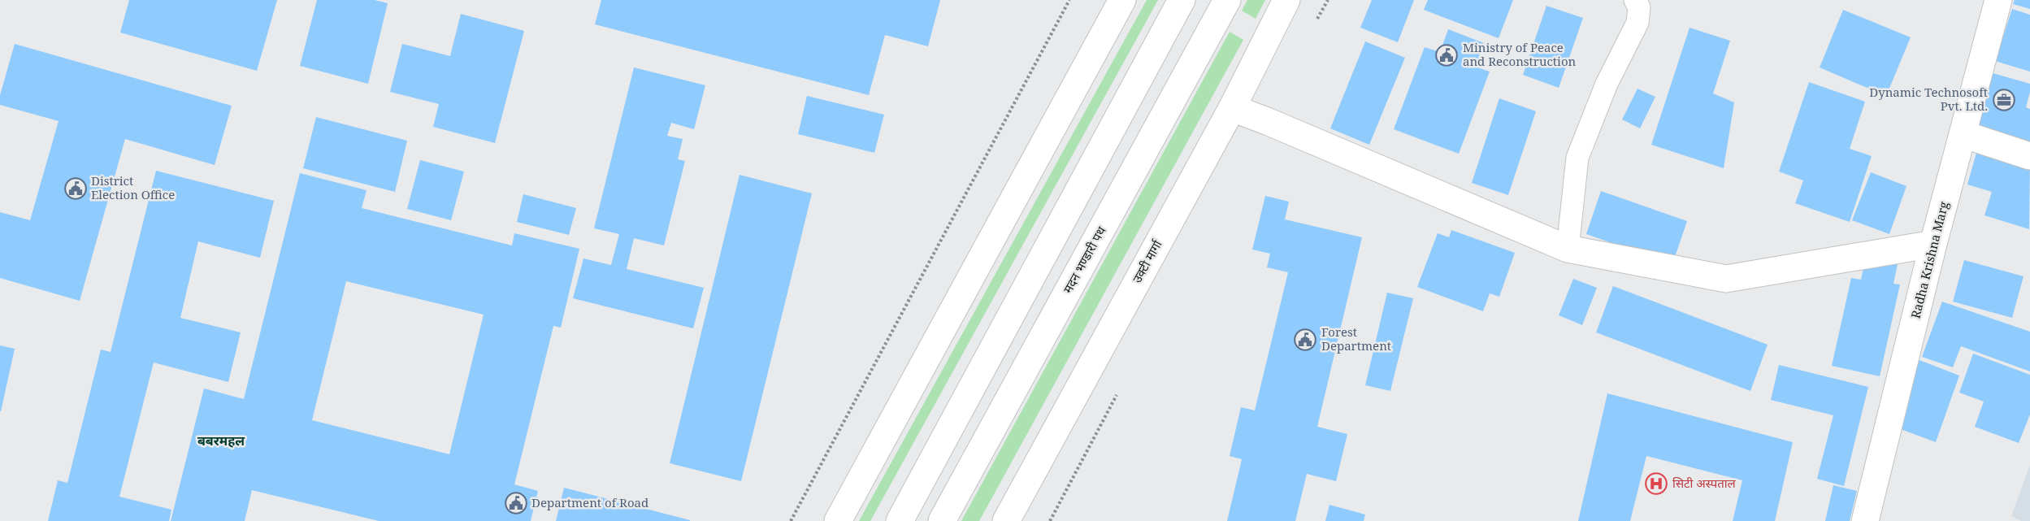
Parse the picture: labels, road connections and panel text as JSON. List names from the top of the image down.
{
  "streets": {
    "main road": ["मदन भण्डारी पथ", "Radha Krishna Marg", "उक्टी मार्गा"]
  },
  "districts": ["बबरमहल"],
  "places": {
    "public building": [
      "Ministry of Peace and Reconstruction",
      "District Election Office",
      "Forest Department",
      "Department of Road"
    ],
    "office": ["Dynamic Technosoft Pvt. Ltd."],
    "hospital": ["सिटी अस्पताल"]
  }
}
